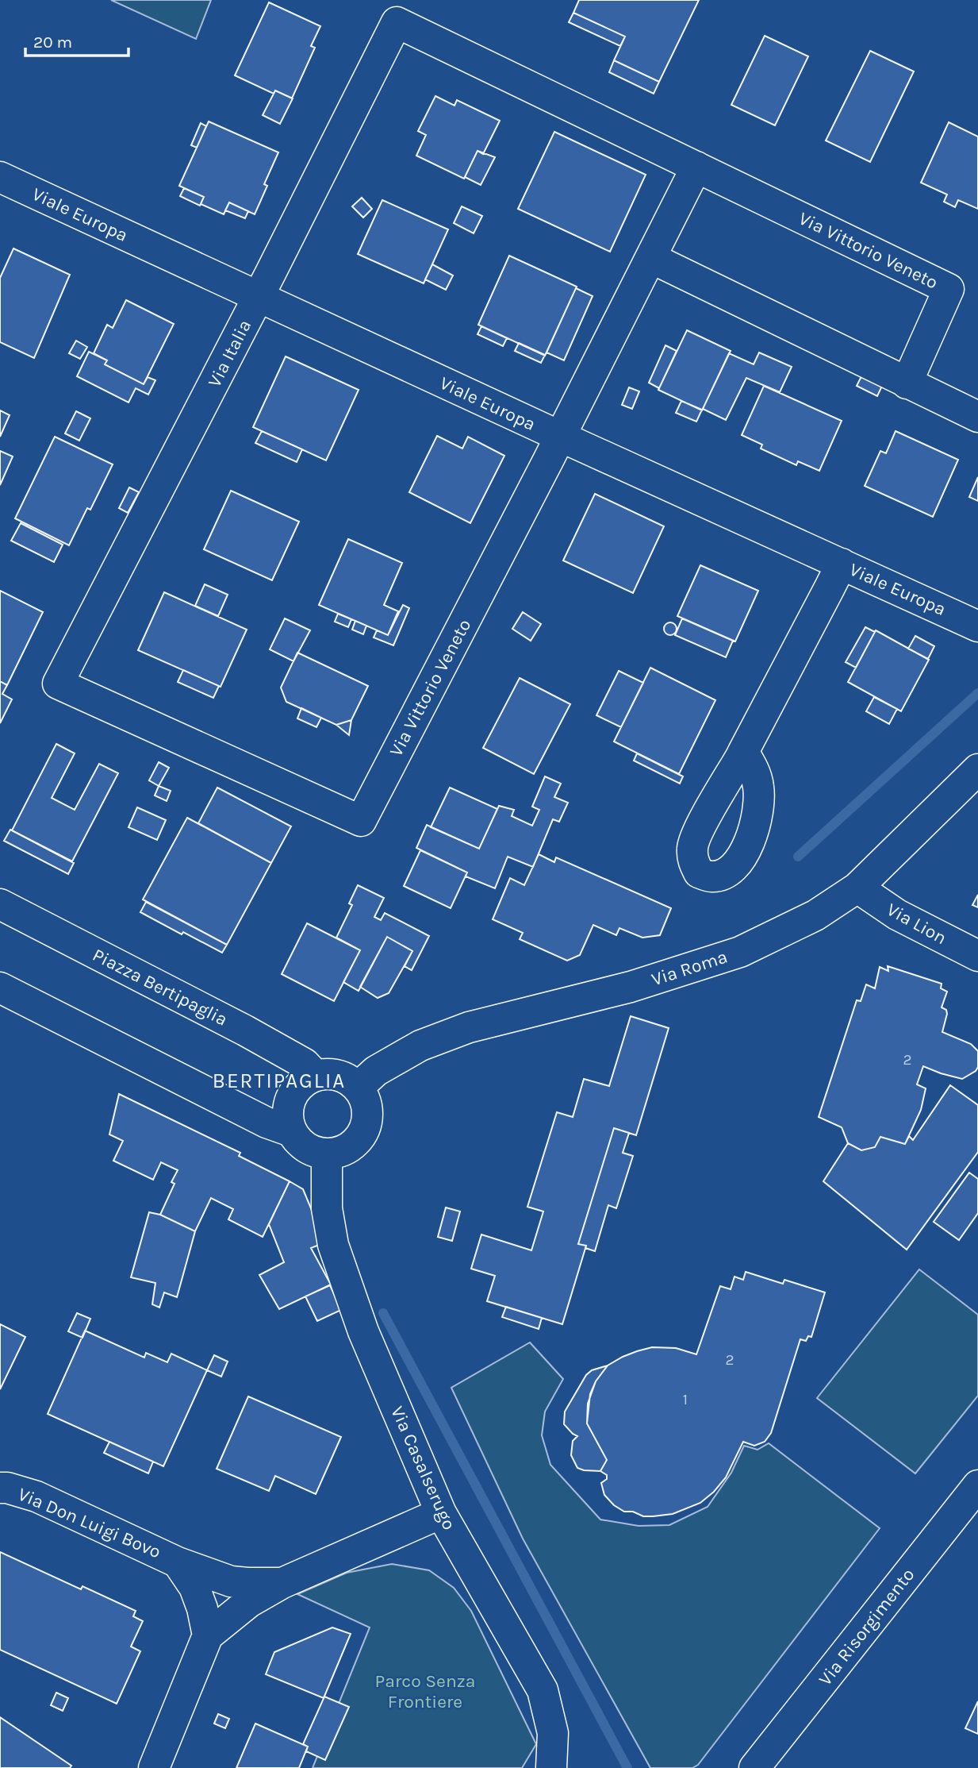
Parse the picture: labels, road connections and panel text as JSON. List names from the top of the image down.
{
  "streets": {
    "street": [
      "Viale Europa",
      "Via Vittorio Veneto",
      "Via Italia",
      "Via Lion",
      "Via Roma",
      "Piazza Bertipaglia",
      "Via Casalserugo",
      "Via Don Luigi Bovo",
      "Via Risorgimento"
    ]
  },
  "crossings": [
    ["Viale Europa", "Via Vittorio Veneto"],
    ["Viale Europa", "Via Italia"],
    ["Via Vittorio Veneto", "Via Italia"],
    ["Via Lion", "Via Roma"],
    ["Via Roma", "Piazza Bertipaglia"],
    ["Via Roma", "Via Casalserugo"],
    ["Piazza Bertipaglia", "Via Casalserugo"],
    ["Via Casalserugo", "Via Don Luigi Bovo"]
  ],
  "districts": ["BERTIPAGLIA"],
  "parks": ["Parco Senza Frontiere"],
  "house_numbers": ["2", "2", "1"],
  "scale_bar": "20 m"
}
